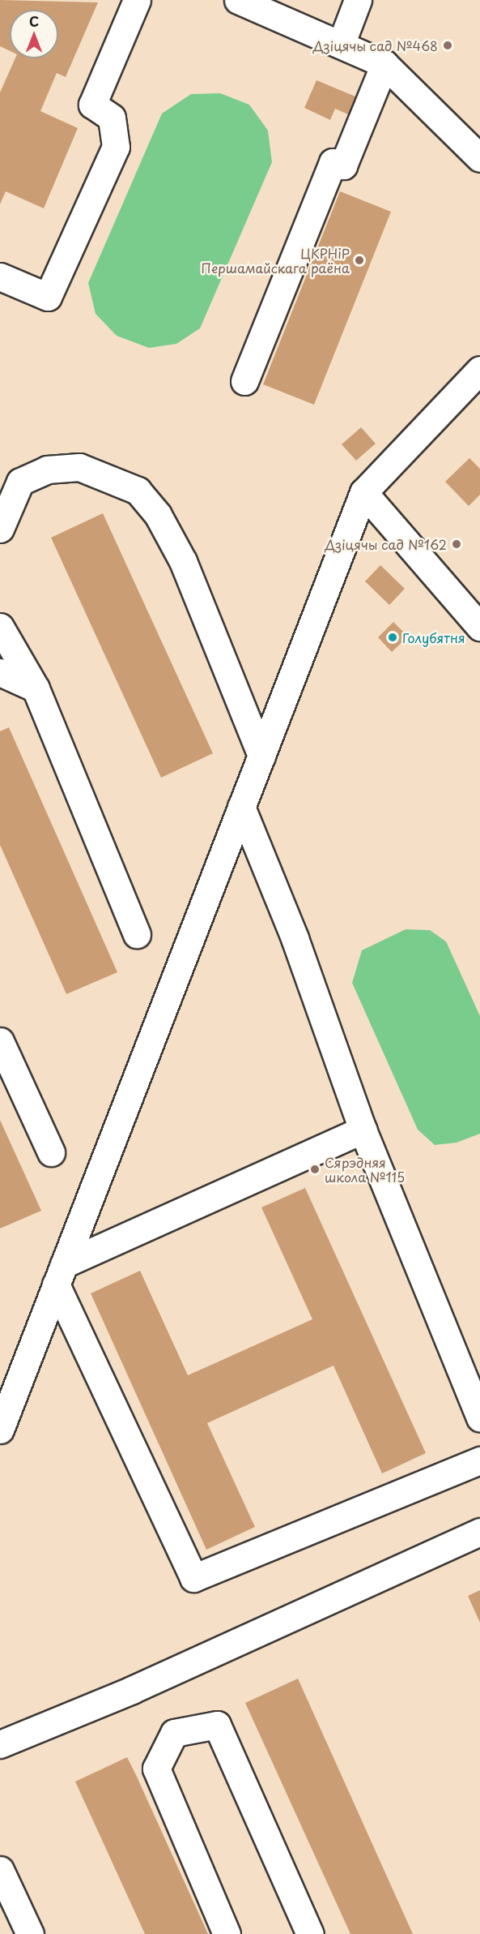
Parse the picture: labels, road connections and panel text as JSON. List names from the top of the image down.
{
  "places": [
    "Дзіцячы сад №468",
    "ЦКРНіР Першамайскага раёна",
    "Дзіцячы сад №162",
    "Голубятня",
    "Сярэдняя школа №115"
  ],
  "north": "top"
}
